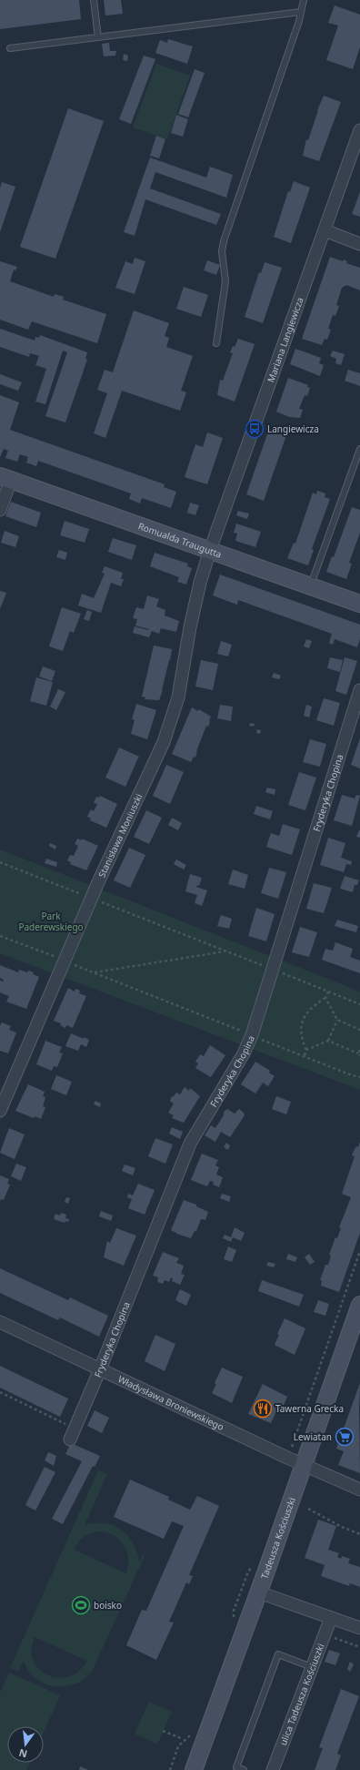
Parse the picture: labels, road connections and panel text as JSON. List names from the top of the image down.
{
  "streets": {
    "street": [
      "Mariana Langiewicza",
      "Romualda Traugutta",
      "Fryderyka Chopina",
      "Stanisława Moniuszki",
      "Władysława Broniewskiego",
      "Tadeusza Kościuszki",
      "ulica Tadeusza Kościuszki"
    ]
  },
  "crossings": [
    ["Mariana Langiewicza", "Romualda Traugutta"],
    ["Mariana Langiewicza", "Stanisława Moniuszki"],
    ["Romualda Traugutta", "Stanisława Moniuszki"],
    ["Fryderyka Chopina", "Władysława Broniewskiego"],
    ["Władysława Broniewskiego", "Tadeusza Kościuszki"]
  ],
  "parks": ["Park Paderewskiego"],
  "places": {
    "bus stop": ["Langiewicza"],
    "restaurant": ["Tawerna Grecka"],
    "supermarket": ["Lewiatan"],
    "sports": ["boisko"]
  },
  "north": "bottom"
}
